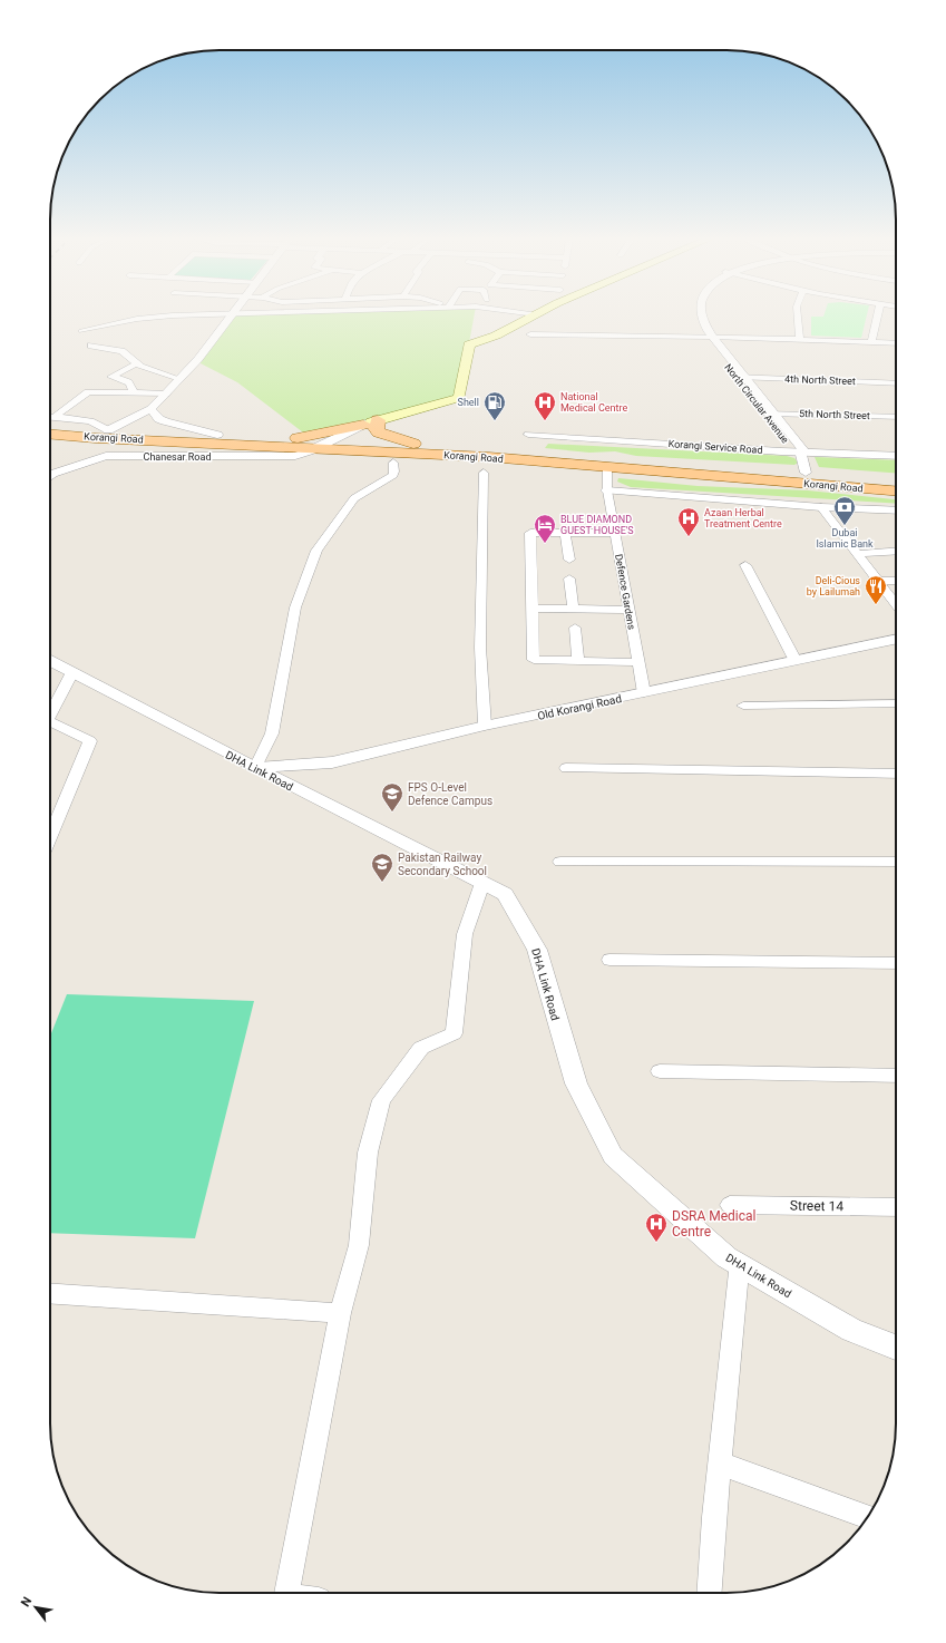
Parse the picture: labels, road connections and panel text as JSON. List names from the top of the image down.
{
  "streets": {
    "main road": ["Korangi Road"],
    "street": [
      "4th North Street",
      "North Circular Avenue",
      "5th North Street",
      "Korangi Service Road",
      "Chanesar Road",
      "Defence Gardens",
      "Old Korangi Road",
      "DHA Link Road",
      "Street 14"
    ]
  },
  "crossings": [
    ["4th North Street", "North Circular Avenue"],
    ["North Circular Avenue", "5th North Street"],
    ["North Circular Avenue", "Korangi Road"],
    ["North Circular Avenue", "Korangi Service Road"],
    ["Korangi Road", "Chanesar Road"],
    ["Korangi Road", "Defence Gardens"],
    ["Defence Gardens", "Old Korangi Road"],
    ["Old Korangi Road", "DHA Link Road"]
  ],
  "places": {
    "fuel station": ["Shell"],
    "hospital": ["National Medical Centre", "Azaan Herbal Treatment Centre", "DSRA Medical Centre"],
    "bank": ["Dubai Islamic Bank"],
    "hotel": ["BLUE DIAMOND GUEST HOUSE'S"],
    "restaurant": ["Deli-Cious by Lailumah"],
    "school or university": ["FPS O-Level Defence Campus", "Pakistan Railway Secondary School"]
  },
  "north": "top left"
}
